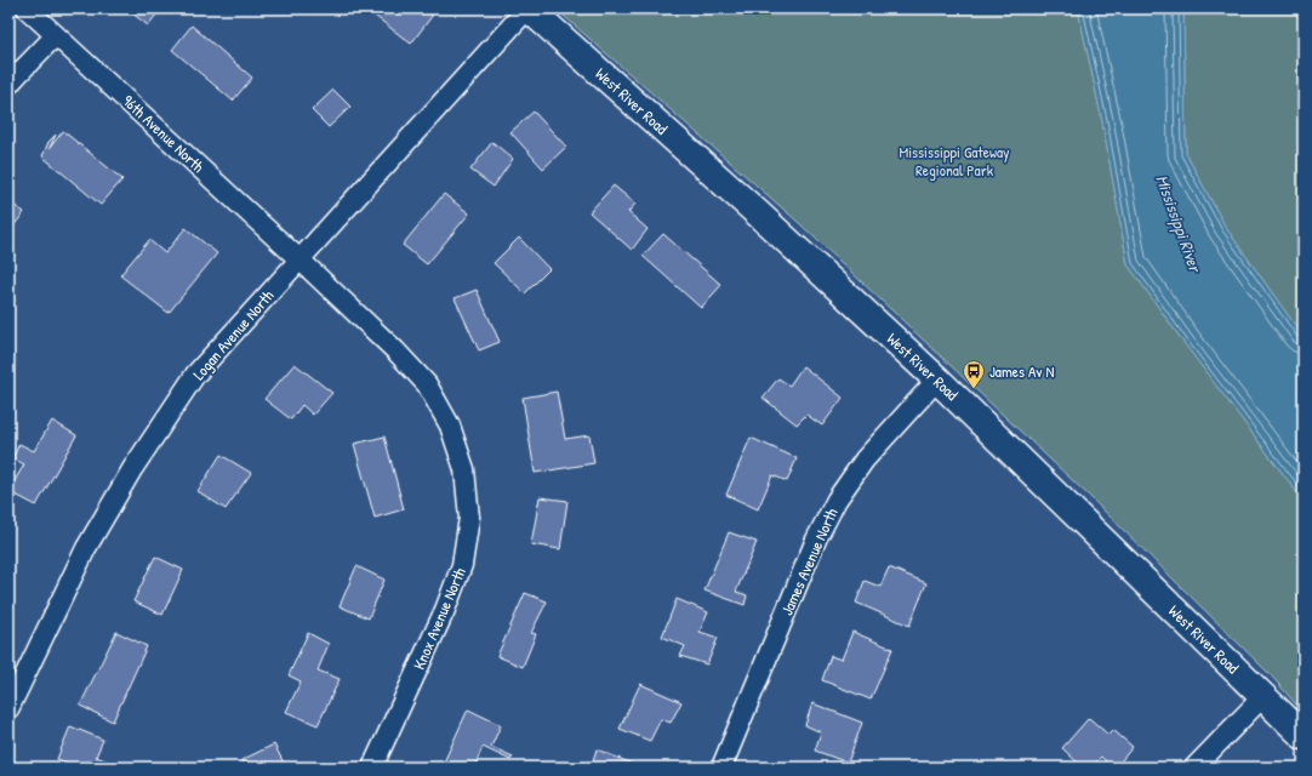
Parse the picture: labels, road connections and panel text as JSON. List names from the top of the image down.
{
  "streets": {
    "street": [
      "West River Road",
      "96th Avenue North",
      "Logan Avenue North",
      "James Avenue North",
      "Knox Avenue North"
    ]
  },
  "crossings": [
    ["West River Road", "Logan Avenue North"],
    ["West River Road", "James Avenue North"],
    ["96th Avenue North", "Logan Avenue North"],
    ["96th Avenue North", "Knox Avenue North"],
    ["Logan Avenue North", "Knox Avenue North"]
  ],
  "water": ["Mississippi River"],
  "parks": ["Mississippi Gateway Regional Park"],
  "places": {
    "bus stop": ["James Av N"]
  }
}
